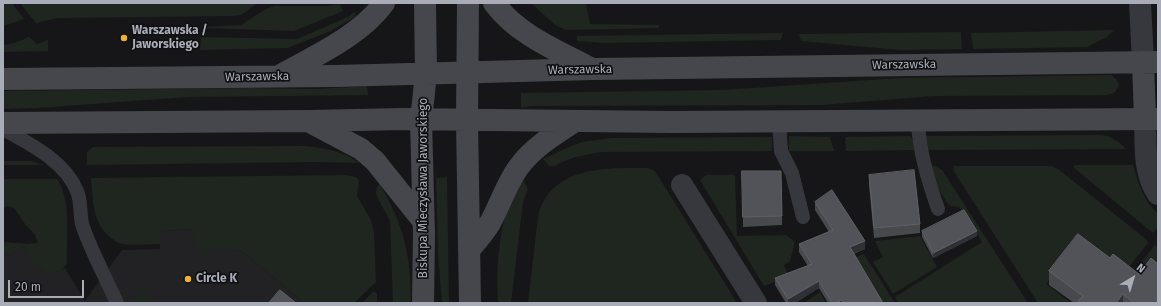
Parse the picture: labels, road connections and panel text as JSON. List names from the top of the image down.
{
  "streets": {
    "main road": ["Warszawska", "Biskupa Mieczysława Jaworskiego"]
  },
  "crossings": [
    ["Warszawska", "Biskupa Mieczysława Jaworskiego"]
  ],
  "places": ["Warszawska / Jaworskiego", "Circle K"],
  "scale_bar": "20 m",
  "north": "top right"
}
